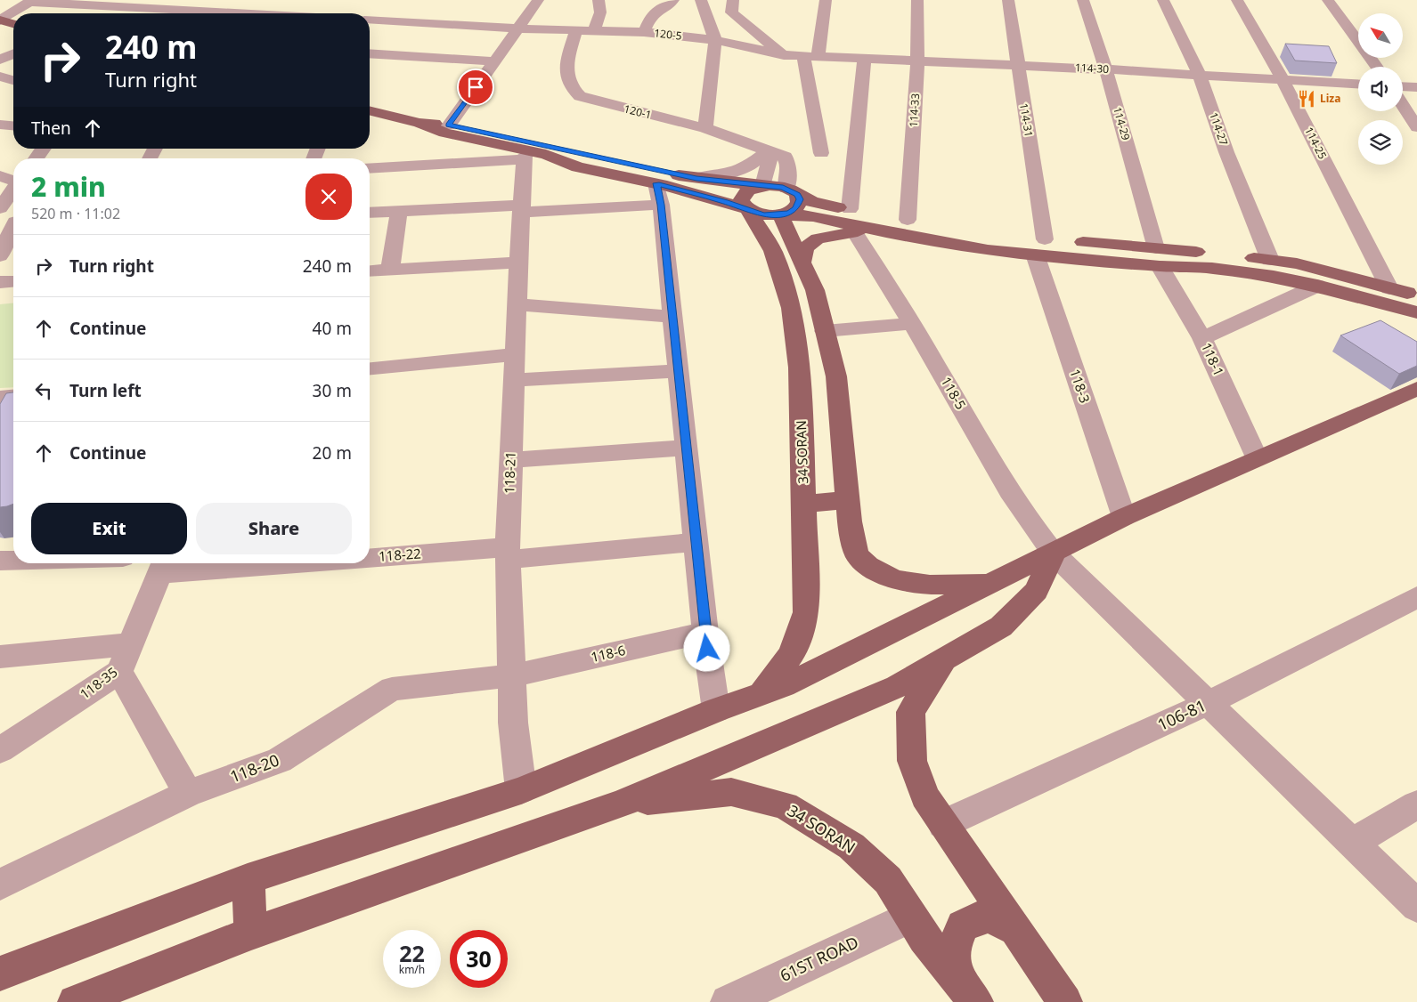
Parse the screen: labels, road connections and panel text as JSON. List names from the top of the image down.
{
  "streets": {
    "main road": ["34 SORAN"],
    "street": [
      "120-5",
      "114-30",
      "114-33",
      "120-1",
      "114-31",
      "114-29",
      "114-27",
      "114-25",
      "118-1",
      "118-3",
      "118-5",
      "118-21",
      "118-22",
      "118-6",
      "118-35",
      "106-81",
      "118-20",
      "61ST ROAD"
    ]
  },
  "crossings": [
    ["120-5", "114-30"],
    ["120-5", "120-1"],
    ["114-30", "114-33"],
    ["114-30", "114-31"],
    ["114-30", "114-29"],
    ["114-30", "114-27"],
    ["114-30", "114-25"],
    ["114-31", "118-3"],
    ["114-29", "118-1"],
    ["118-5", "106-81"],
    ["34 SORAN", "61ST ROAD"],
    ["118-21", "118-22"],
    ["118-21", "118-6"],
    ["118-21", "118-20"],
    ["118-22", "118-35"],
    ["118-6", "118-20"]
  ],
  "places": {
    "restaurant": ["Liza"]
  },
  "north": "top left",
  "page": {
    "turn": ["240 m", "Turn right"],
    "then": "Then",
    "heading": ["2 min", "520 m · 11:02"],
    "list": [
      {
        "name": "Turn right",
        "value": "240 m"
      },
      {
        "name": "Continue",
        "value": "40 m"
      },
      {
        "name": "Turn left",
        "value": "30 m"
      },
      {
        "name": "Continue",
        "value": "20 m"
      }
    ],
    "buttons": ["Exit", "Share"],
    "speed": "22 km/h",
    "limit": "30"
  }
}
